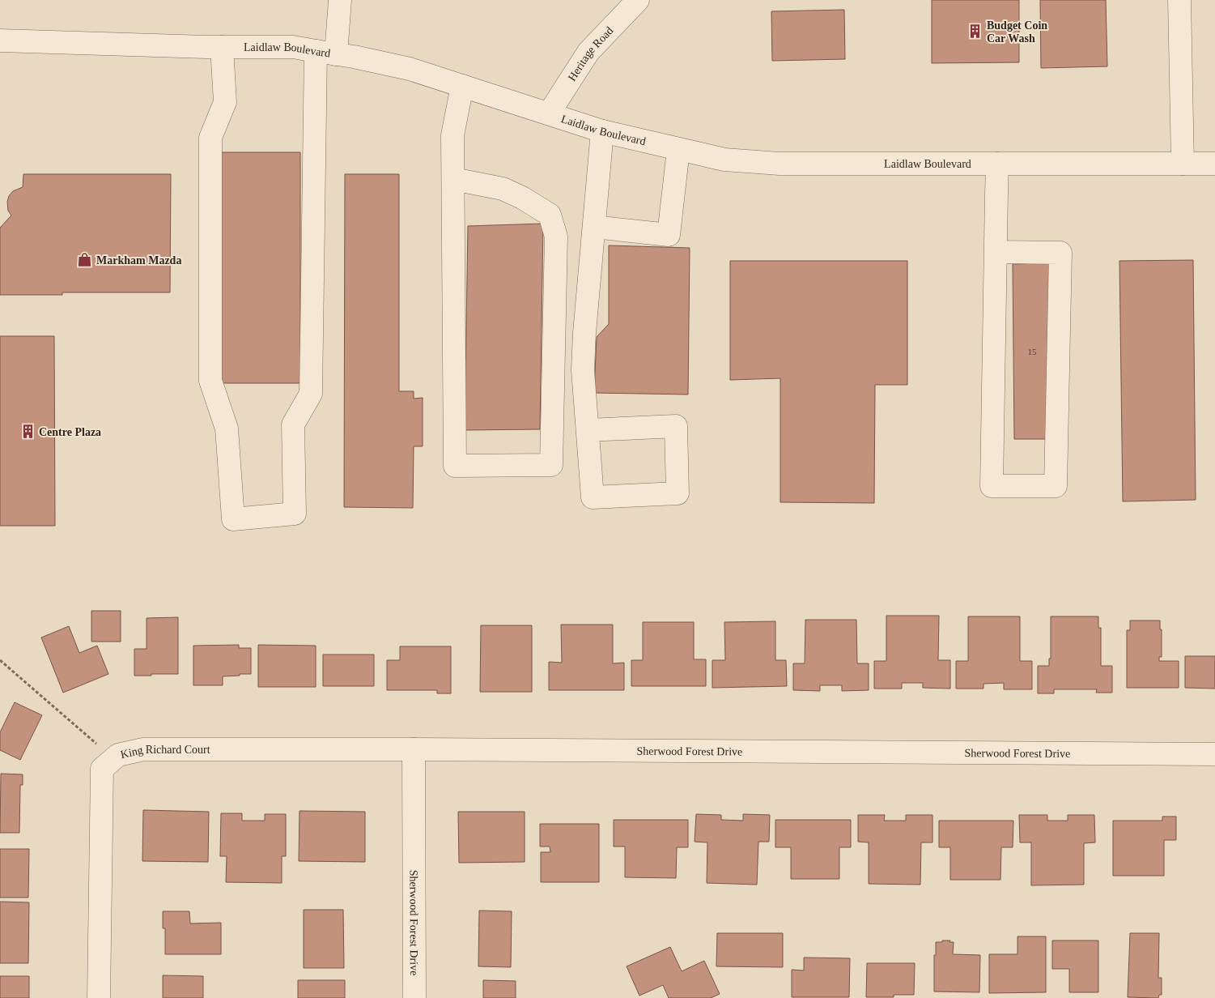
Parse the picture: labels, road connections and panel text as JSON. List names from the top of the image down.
{
  "streets": {
    "street": [
      "Laidlaw Boulevard",
      "Heritage Road",
      "Sherwood Forest Drive",
      "King Richard Court"
    ]
  },
  "crossings": [
    ["Laidlaw Boulevard", "Heritage Road"],
    ["Sherwood Forest Drive", "King Richard Court"]
  ],
  "places": {
    "building": ["Budget Coin Car Wash", "Centre Plaza"],
    "shop": ["Markham Mazda"]
  },
  "house_numbers": ["15"]
}
